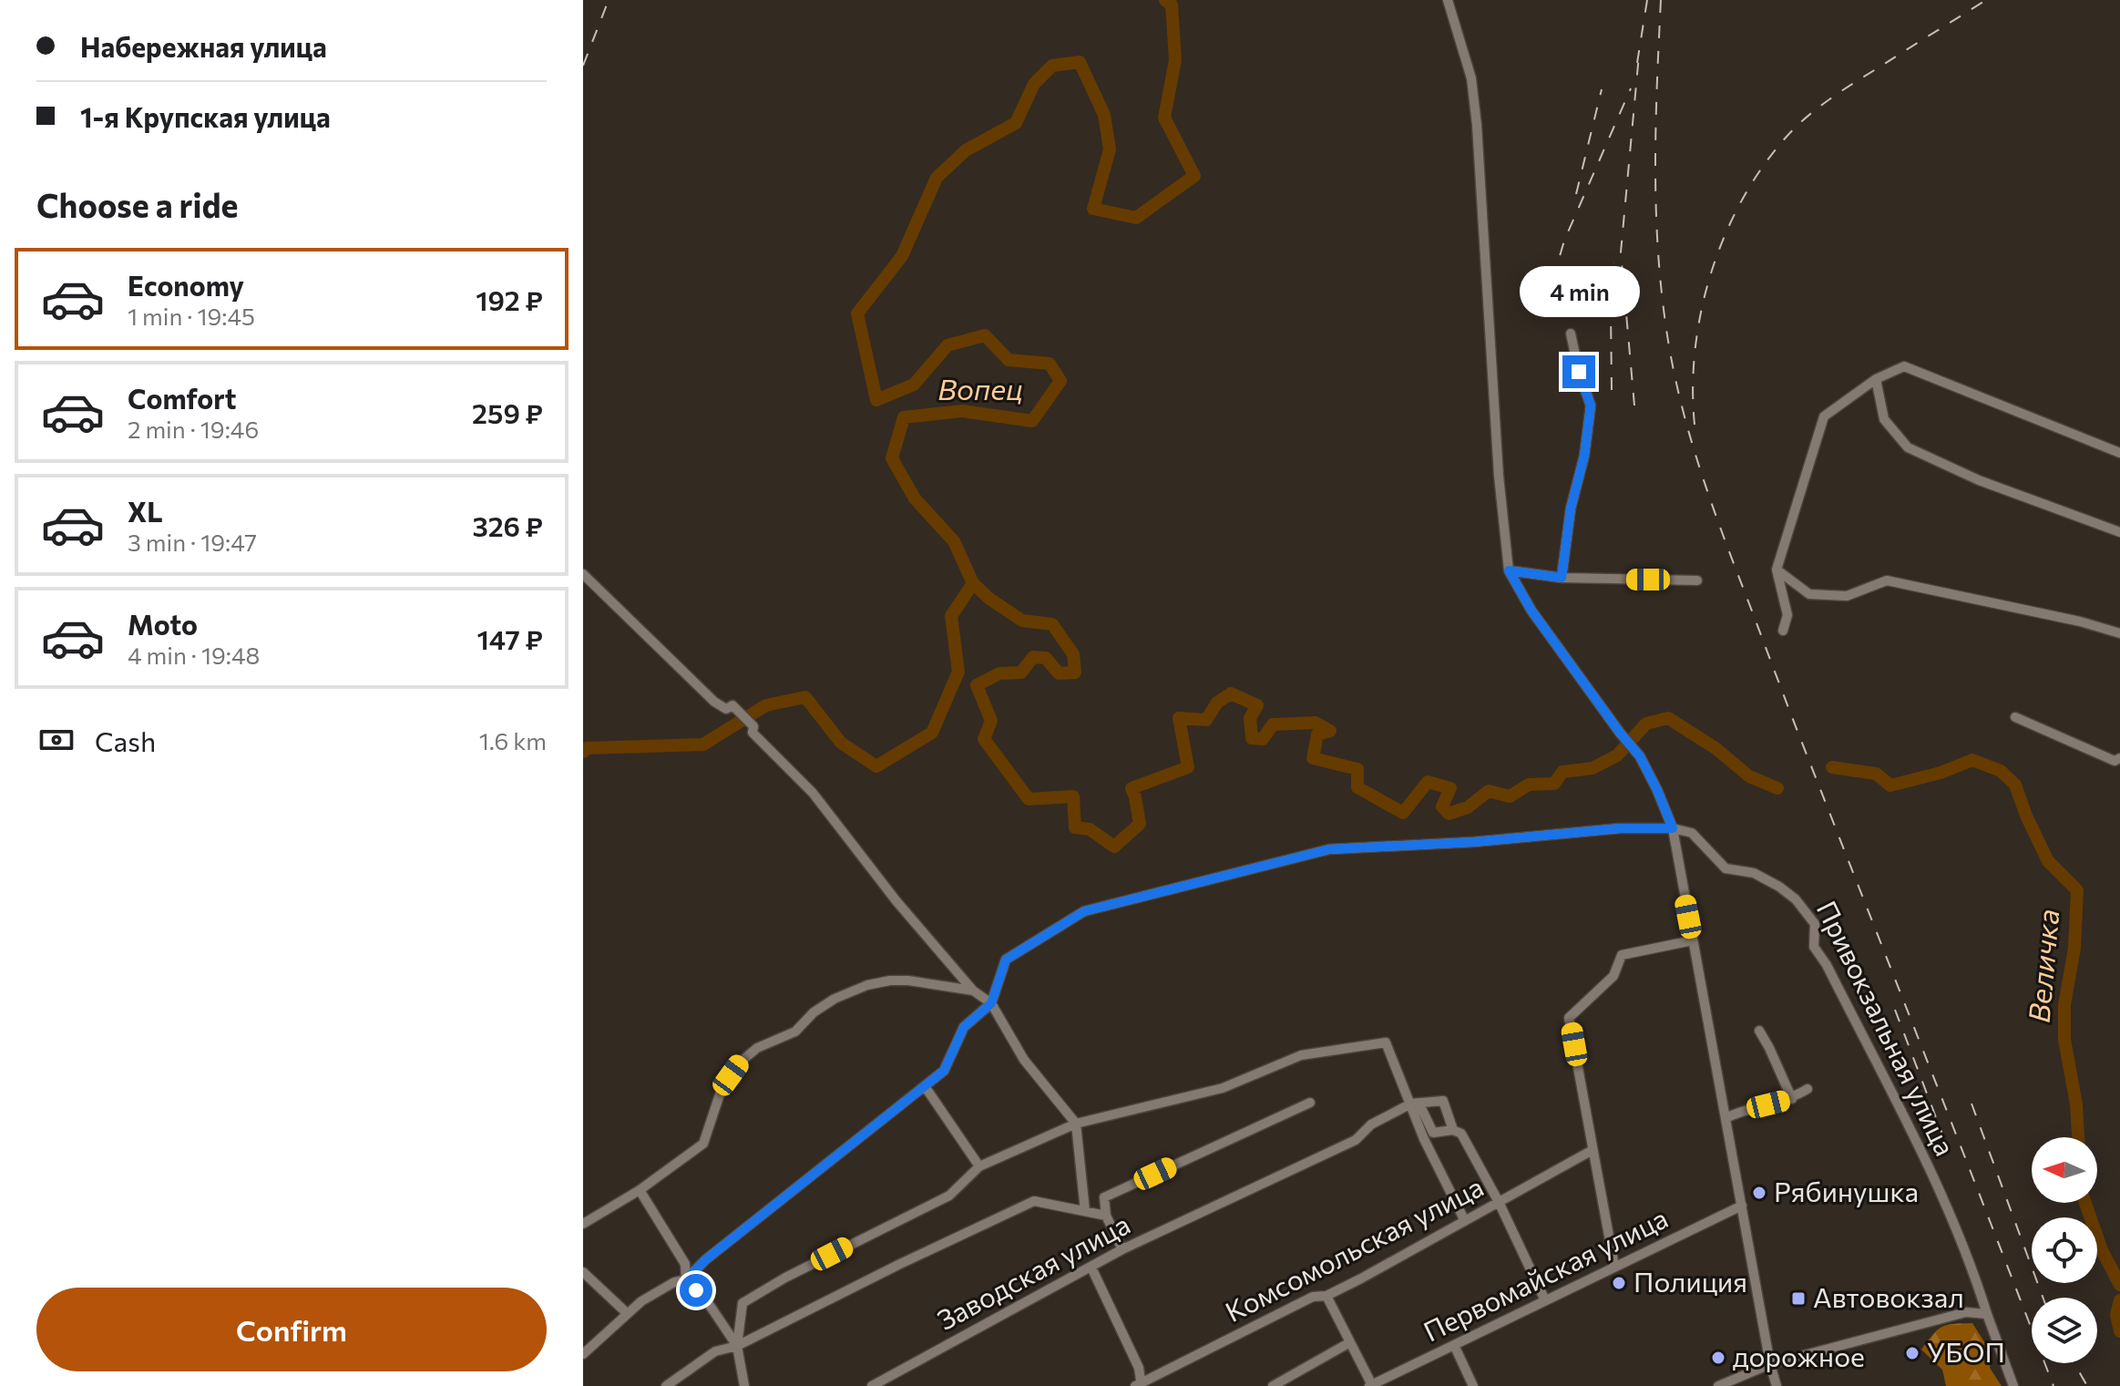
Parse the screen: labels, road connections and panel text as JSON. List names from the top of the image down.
{
  "streets": {
    "street": [
      "Привокзальная улица",
      "Комсомольская улица",
      "Заводская улица",
      "Первомайская улица"
    ]
  },
  "water": ["Вопец", "Величка"],
  "places": {
    "other": [
      "Рябинушка",
      "Полиция",
      "УБОП",
      "дорожное"
    ],
    "transit": ["Автовокзал"]
  },
  "north": "left",
  "page": {
    "banner": ["Набережная улица", "1-я Крупская улица"],
    "heading": "Choose a ride",
    "list": [
      {
        "name": "Economy",
        "note": "1 min · 19:45",
        "value": "192 ₽"
      },
      {
        "name": "Comfort",
        "note": "2 min · 19:46",
        "value": "259 ₽"
      },
      {
        "name": "XL",
        "note": "3 min · 19:47",
        "value": "326 ₽"
      },
      {
        "name": "Moto",
        "note": "4 min · 19:48",
        "value": "147 ₽"
      }
    ],
    "bubble": "4 min",
    "pay": ["Cash", "1.6 km"],
    "buttons": "Confirm"
  }
}
